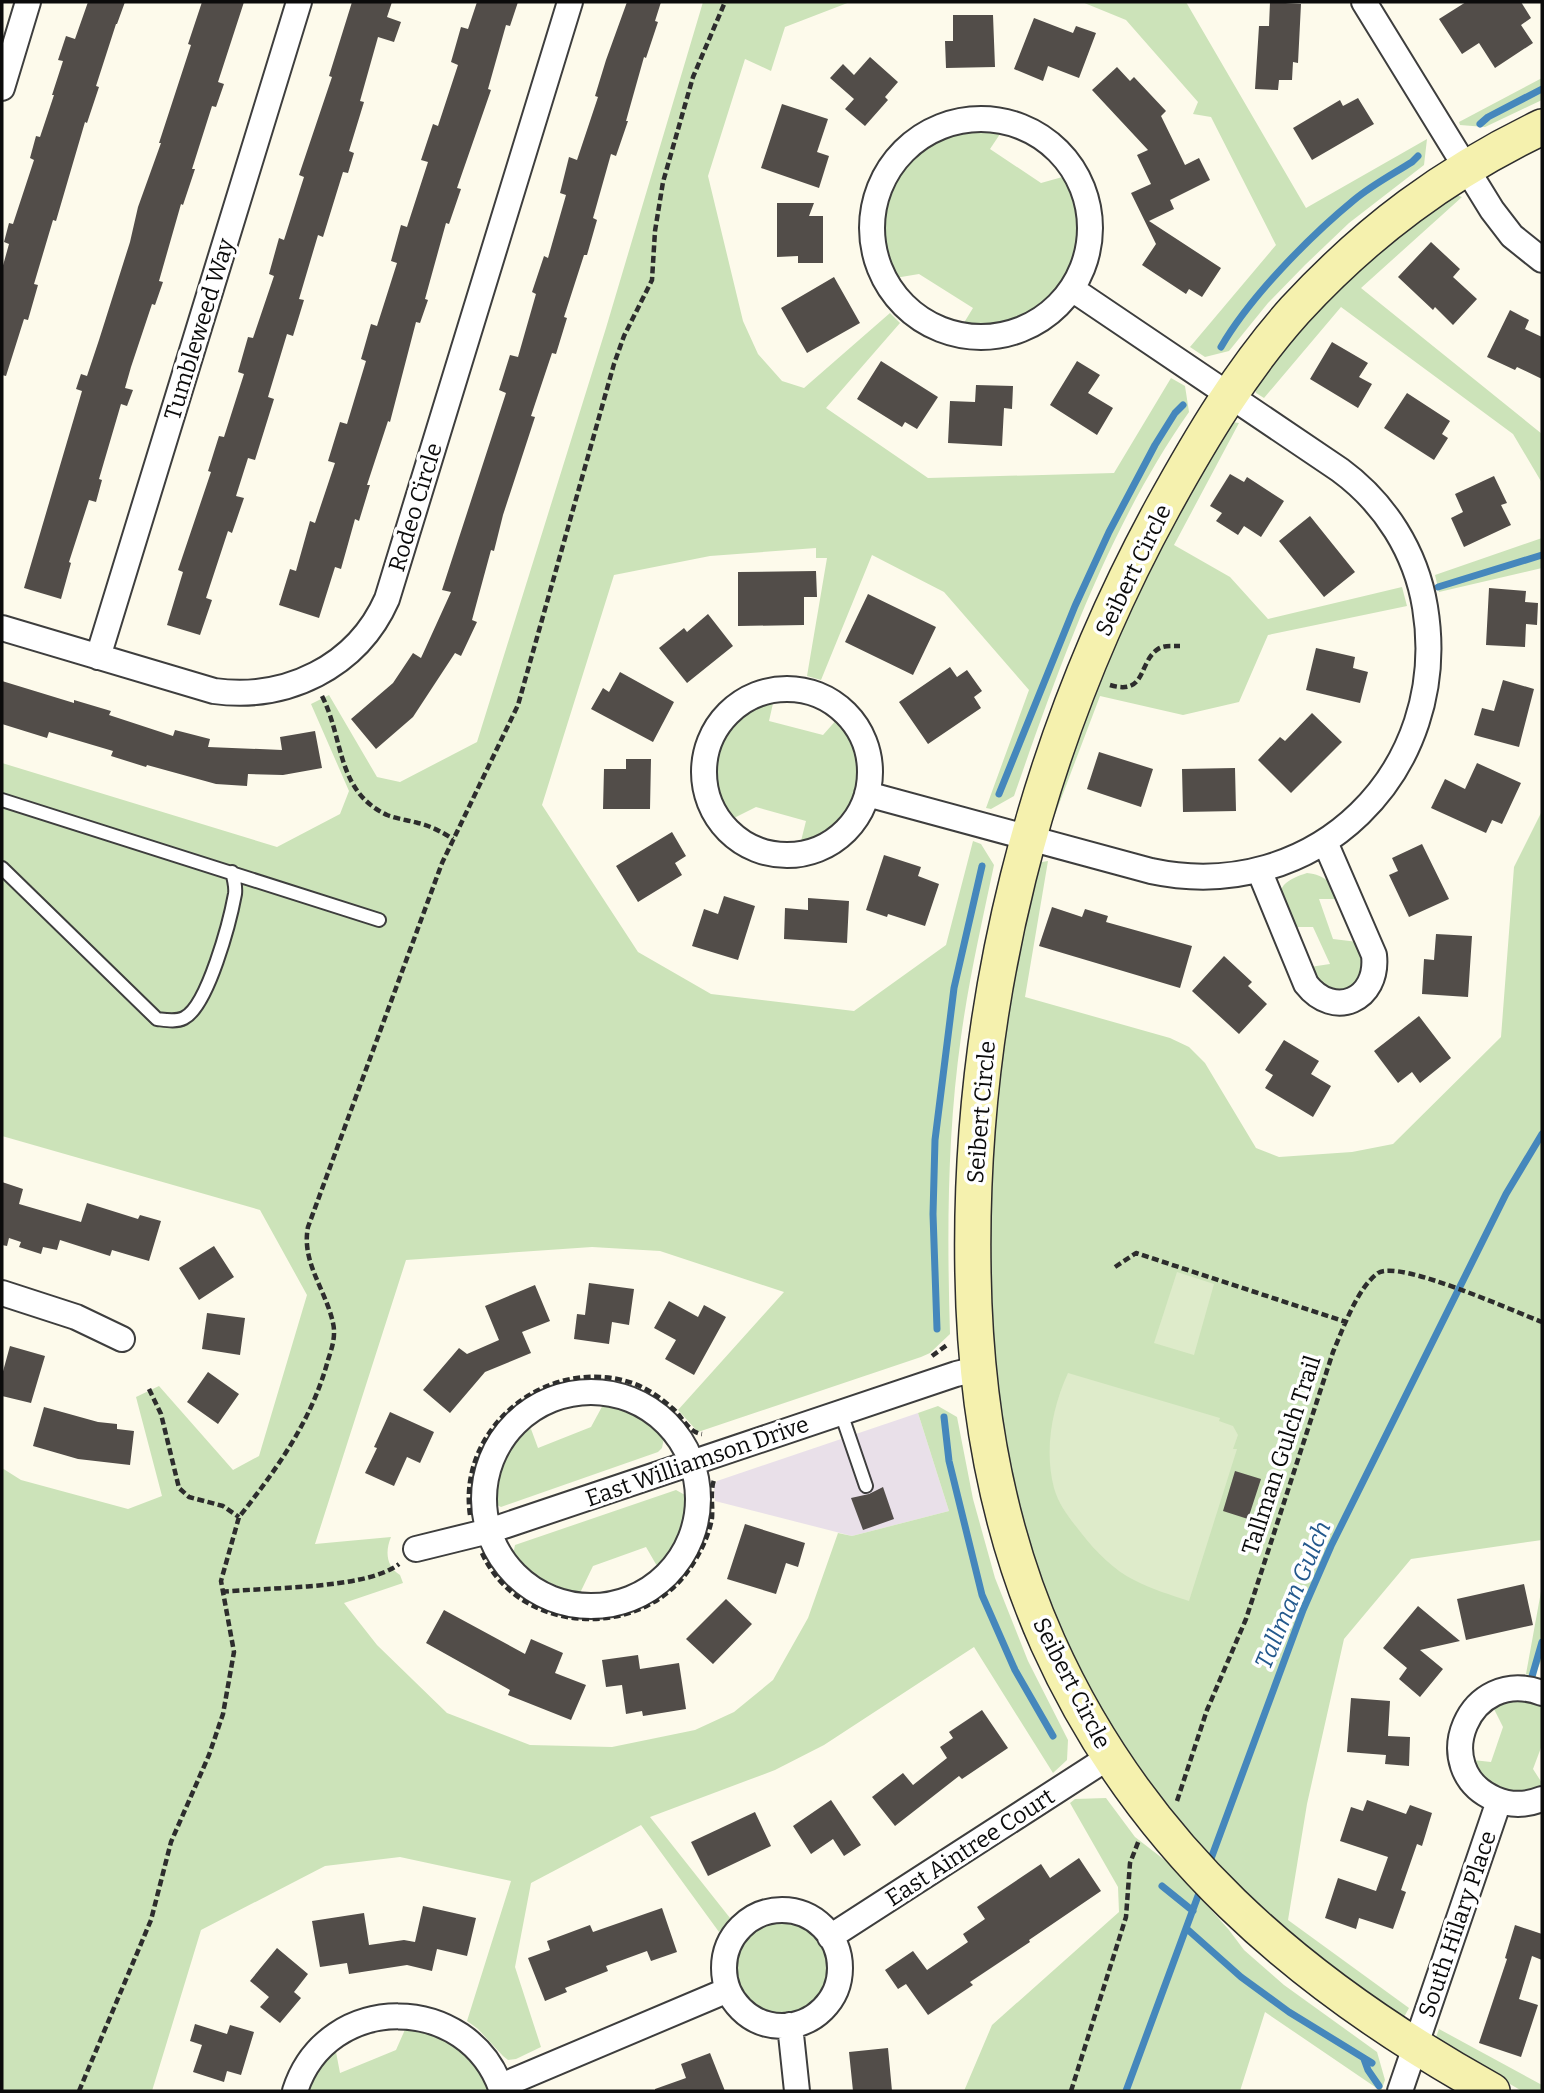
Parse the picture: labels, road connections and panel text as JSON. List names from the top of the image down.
{
  "streets": {
    "street": [
      "Tumbleweed Way",
      "Rodeo Circle",
      "Seibert Circle",
      "East Williamson Drive",
      "East Aintree Court",
      "South Hilary Place"
    ],
    "path": ["Tallman Gulch Trail"]
  },
  "crossings": [
    ["Tumbleweed Way", "Rodeo Circle"],
    ["Seibert Circle", "East Williamson Drive"],
    ["Seibert Circle", "East Aintree Court"],
    ["Seibert Circle", "South Hilary Place"]
  ],
  "water": ["Tallman Gulch"]
}
